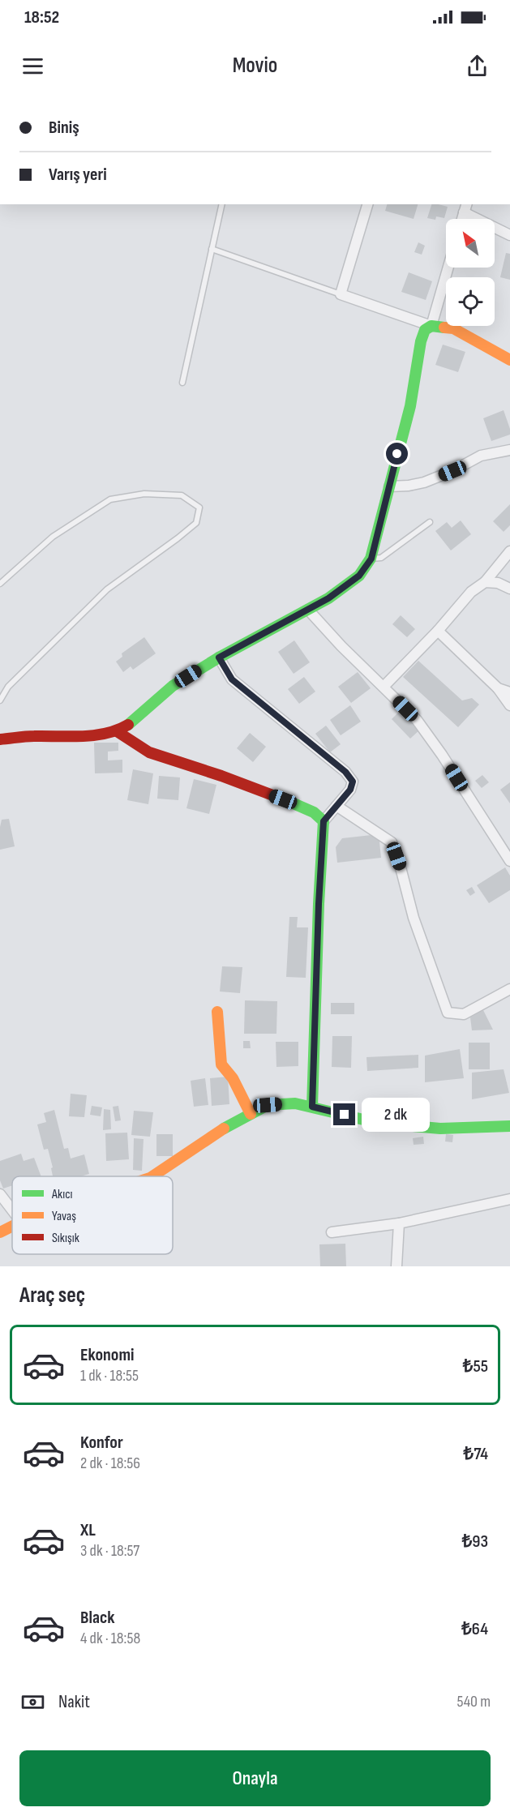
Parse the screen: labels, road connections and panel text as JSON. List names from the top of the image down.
{
  "legend": ["Akıcı", "Yavaş", "Sıkışık"],
  "north": "top left",
  "page": {
    "status": "18:52",
    "header": "Movio",
    "banner": ["Biniş", "Varış yeri"],
    "bubble": "2 dk",
    "heading": "Araç seç",
    "list": [
      {
        "name": "Ekonomi",
        "note": "1 dk · 18:55",
        "value": "₺55"
      },
      {
        "name": "Konfor",
        "note": "2 dk · 18:56",
        "value": "₺74"
      },
      {
        "name": "XL",
        "note": "3 dk · 18:57",
        "value": "₺93"
      },
      {
        "name": "Black",
        "note": "4 dk · 18:58",
        "value": "₺64"
      }
    ],
    "pay": ["Nakit", "540 m"],
    "buttons": "Onayla"
  }
}
